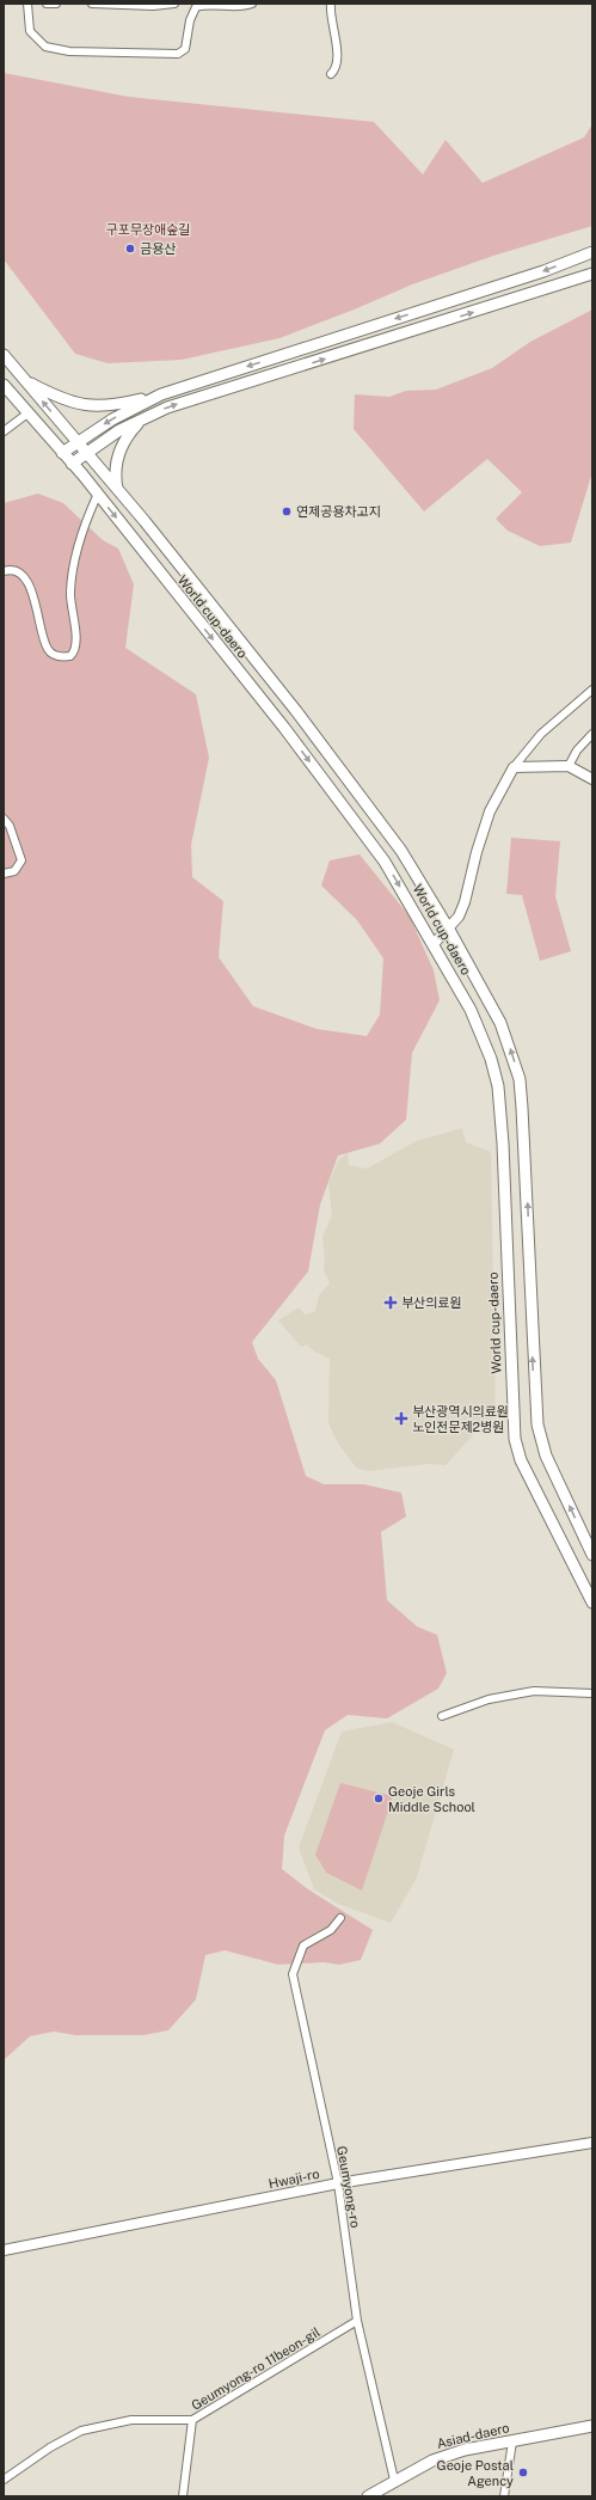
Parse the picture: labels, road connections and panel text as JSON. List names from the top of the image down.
{
  "streets": {
    "main road": ["World cup-daero", "Asiad-daero"],
    "street": ["Hwaji-ro", "Geumyong-ro", "Geumyong-ro 11beon-gil"]
  },
  "crossings": [
    ["Hwaji-ro", "Geumyong-ro"],
    ["Geumyong-ro", "Geumyong-ro 11beon-gil"],
    ["Geumyong-ro", "Asiad-daero"]
  ],
  "parks": ["구포무장애숲길"],
  "places": {
    "other": [
      "금용산",
      "연제공용차고지",
      "Geoje Girls Middle School",
      "Geoje Postal Agency"
    ],
    "health": ["부산의료원", "부산광역시의료원 노인전문제2병원"]
  }
}
